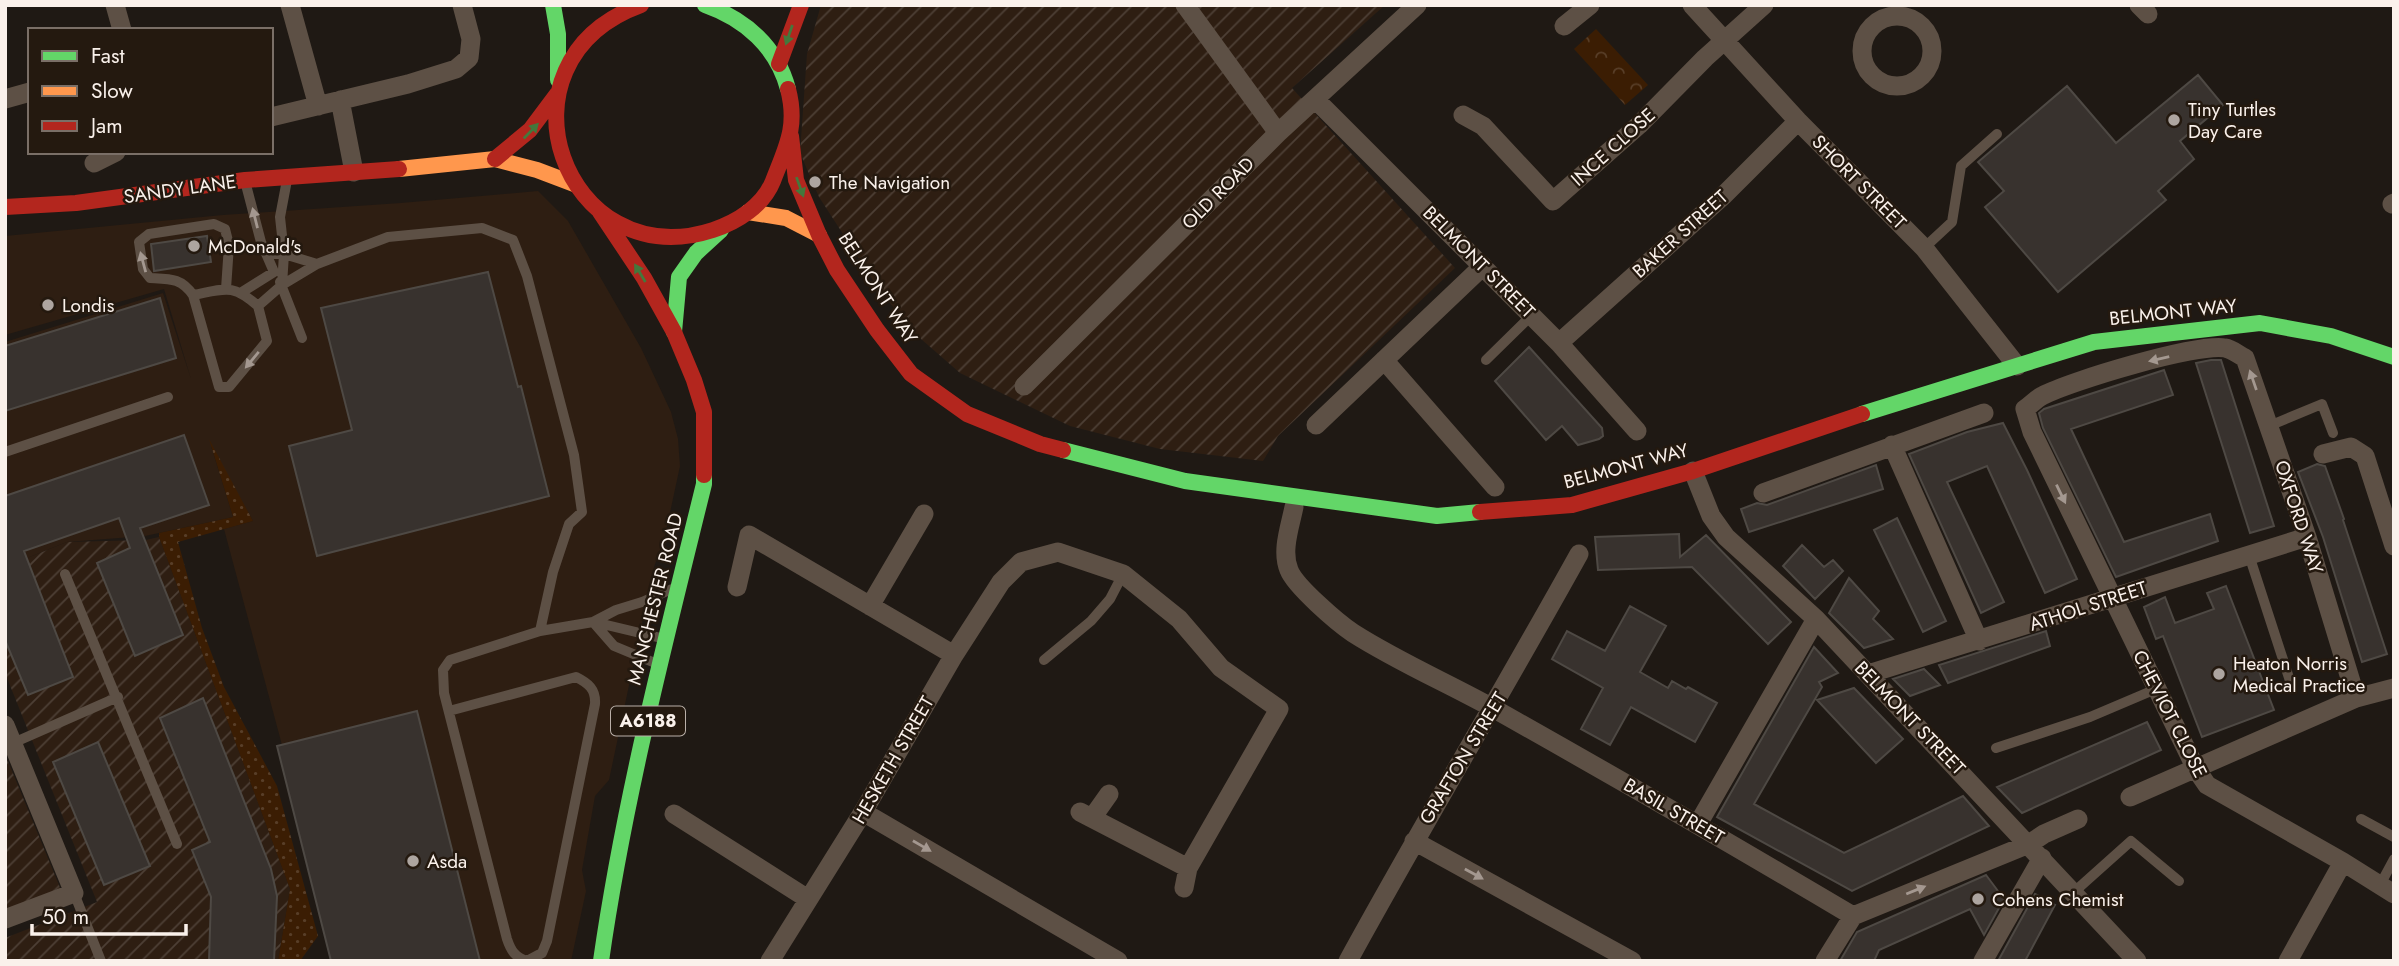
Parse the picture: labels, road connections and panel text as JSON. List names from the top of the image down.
{
  "streets": {
    "main road": [
      "SANDY LANE",
      "BELMONT WAY",
      "MANCHESTER ROAD",
      "A6188"
    ],
    "street": [
      "INCE CLOSE",
      "SHORT STREET",
      "OLD ROAD",
      "BAKER STREET",
      "BELMONT STREET",
      "OXFORD WAY",
      "ATHOL STREET",
      "CHEVIOT CLOSE",
      "GRAFTON STREET",
      "HESKETH STREET",
      "BASIL STREET"
    ]
  },
  "crossings": [
    ["INCE CLOSE", "SHORT STREET"],
    ["SHORT STREET", "BAKER STREET"],
    ["SHORT STREET", "BELMONT WAY"],
    ["OLD ROAD", "BELMONT STREET"],
    ["BAKER STREET", "BELMONT STREET"],
    ["BELMONT STREET", "BELMONT WAY"],
    ["BELMONT STREET", "ATHOL STREET"],
    ["OXFORD WAY", "ATHOL STREET"],
    ["OXFORD WAY", "CHEVIOT CLOSE"],
    ["ATHOL STREET", "CHEVIOT CLOSE"],
    ["GRAFTON STREET", "BASIL STREET"]
  ],
  "places": [
    "Tiny Turtles Day Care",
    "The Navigation",
    "McDonald's",
    "Londis",
    "Heaton Norris Medical Practice",
    "Asda",
    "Cohens Chemist"
  ],
  "legend": ["Fast", "Slow", "Jam"],
  "scale_bar": "50 m"
}
